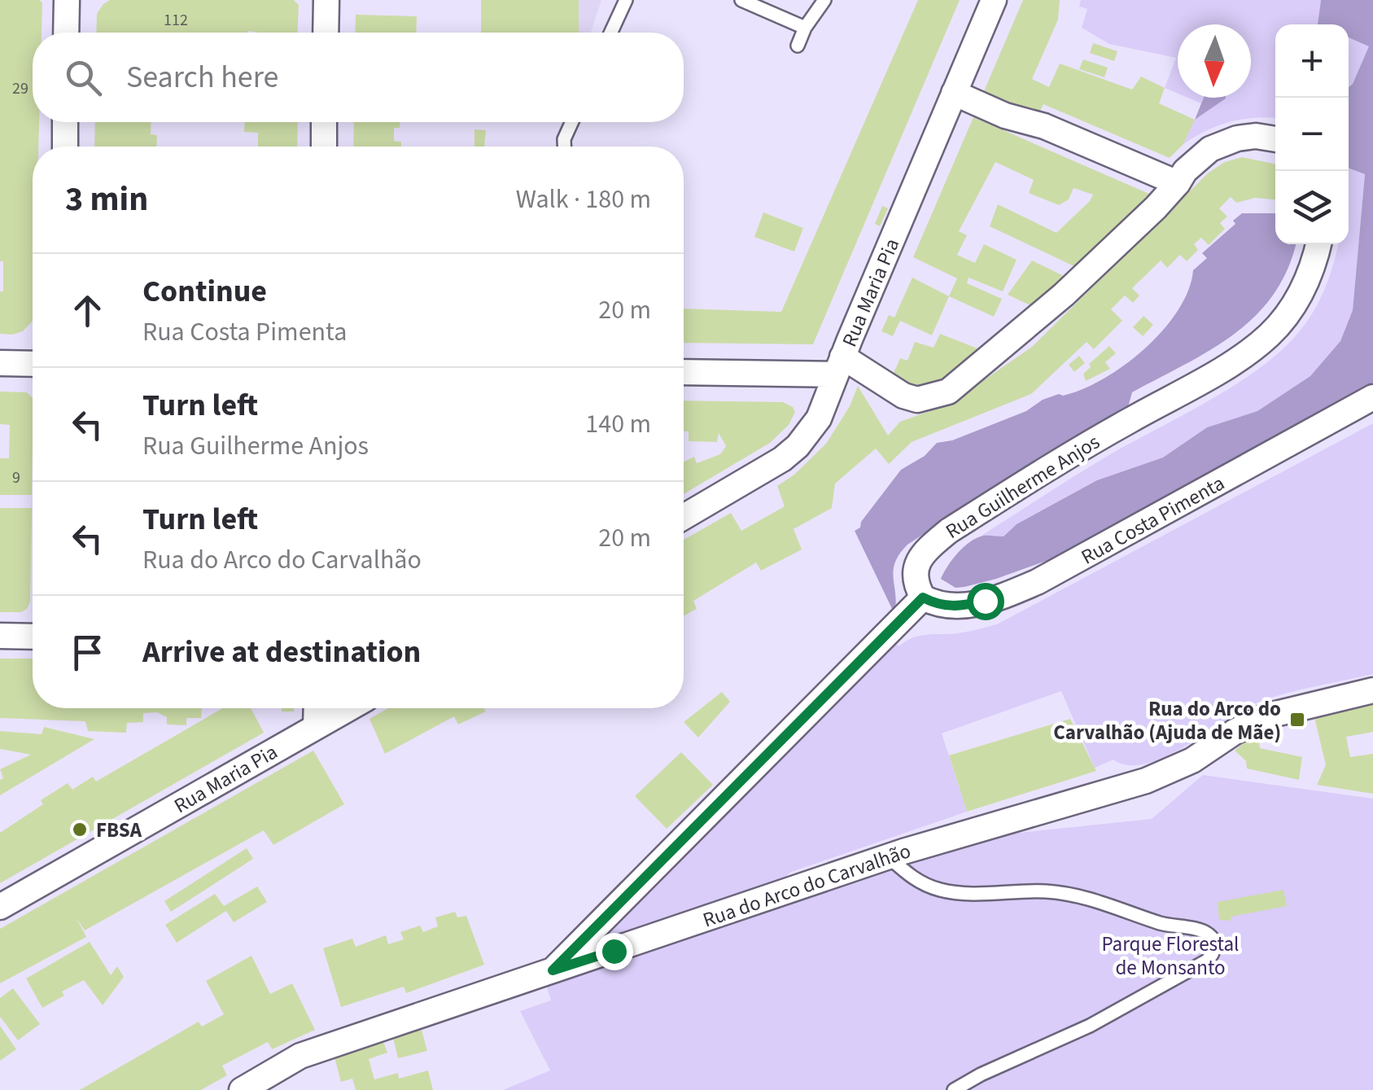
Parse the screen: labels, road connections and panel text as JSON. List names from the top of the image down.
{
  "streets": {
    "street": [
      "Rua Maria Pia",
      "Rua Guilherme Anjos",
      "Rua Costa Pimenta",
      "Rua do Arco do Carvalhão"
    ]
  },
  "crossings": [
    ["Rua Guilherme Anjos", "Rua Costa Pimenta"]
  ],
  "parks": ["Parque Florestal de Monsanto"],
  "places": {
    "transit": ["Rua do Arco do Carvalhão (Ajuda de Mãe)"],
    "other": ["FBSA"]
  },
  "house_numbers": ["112", "29", "9"],
  "north": "bottom",
  "page": {
    "map_buttons": ["+", "−"],
    "search": "Search here",
    "heading": ["3 min", "Walk · 180 m"],
    "list": [
      ["Continue", "Rua Costa Pimenta", "20 m"],
      ["Turn left", "Rua Guilherme Anjos", "140 m"],
      ["Turn left", "Rua do Arco do Carvalhão", "20 m"],
      "Arrive at destination"
    ]
  }
}
